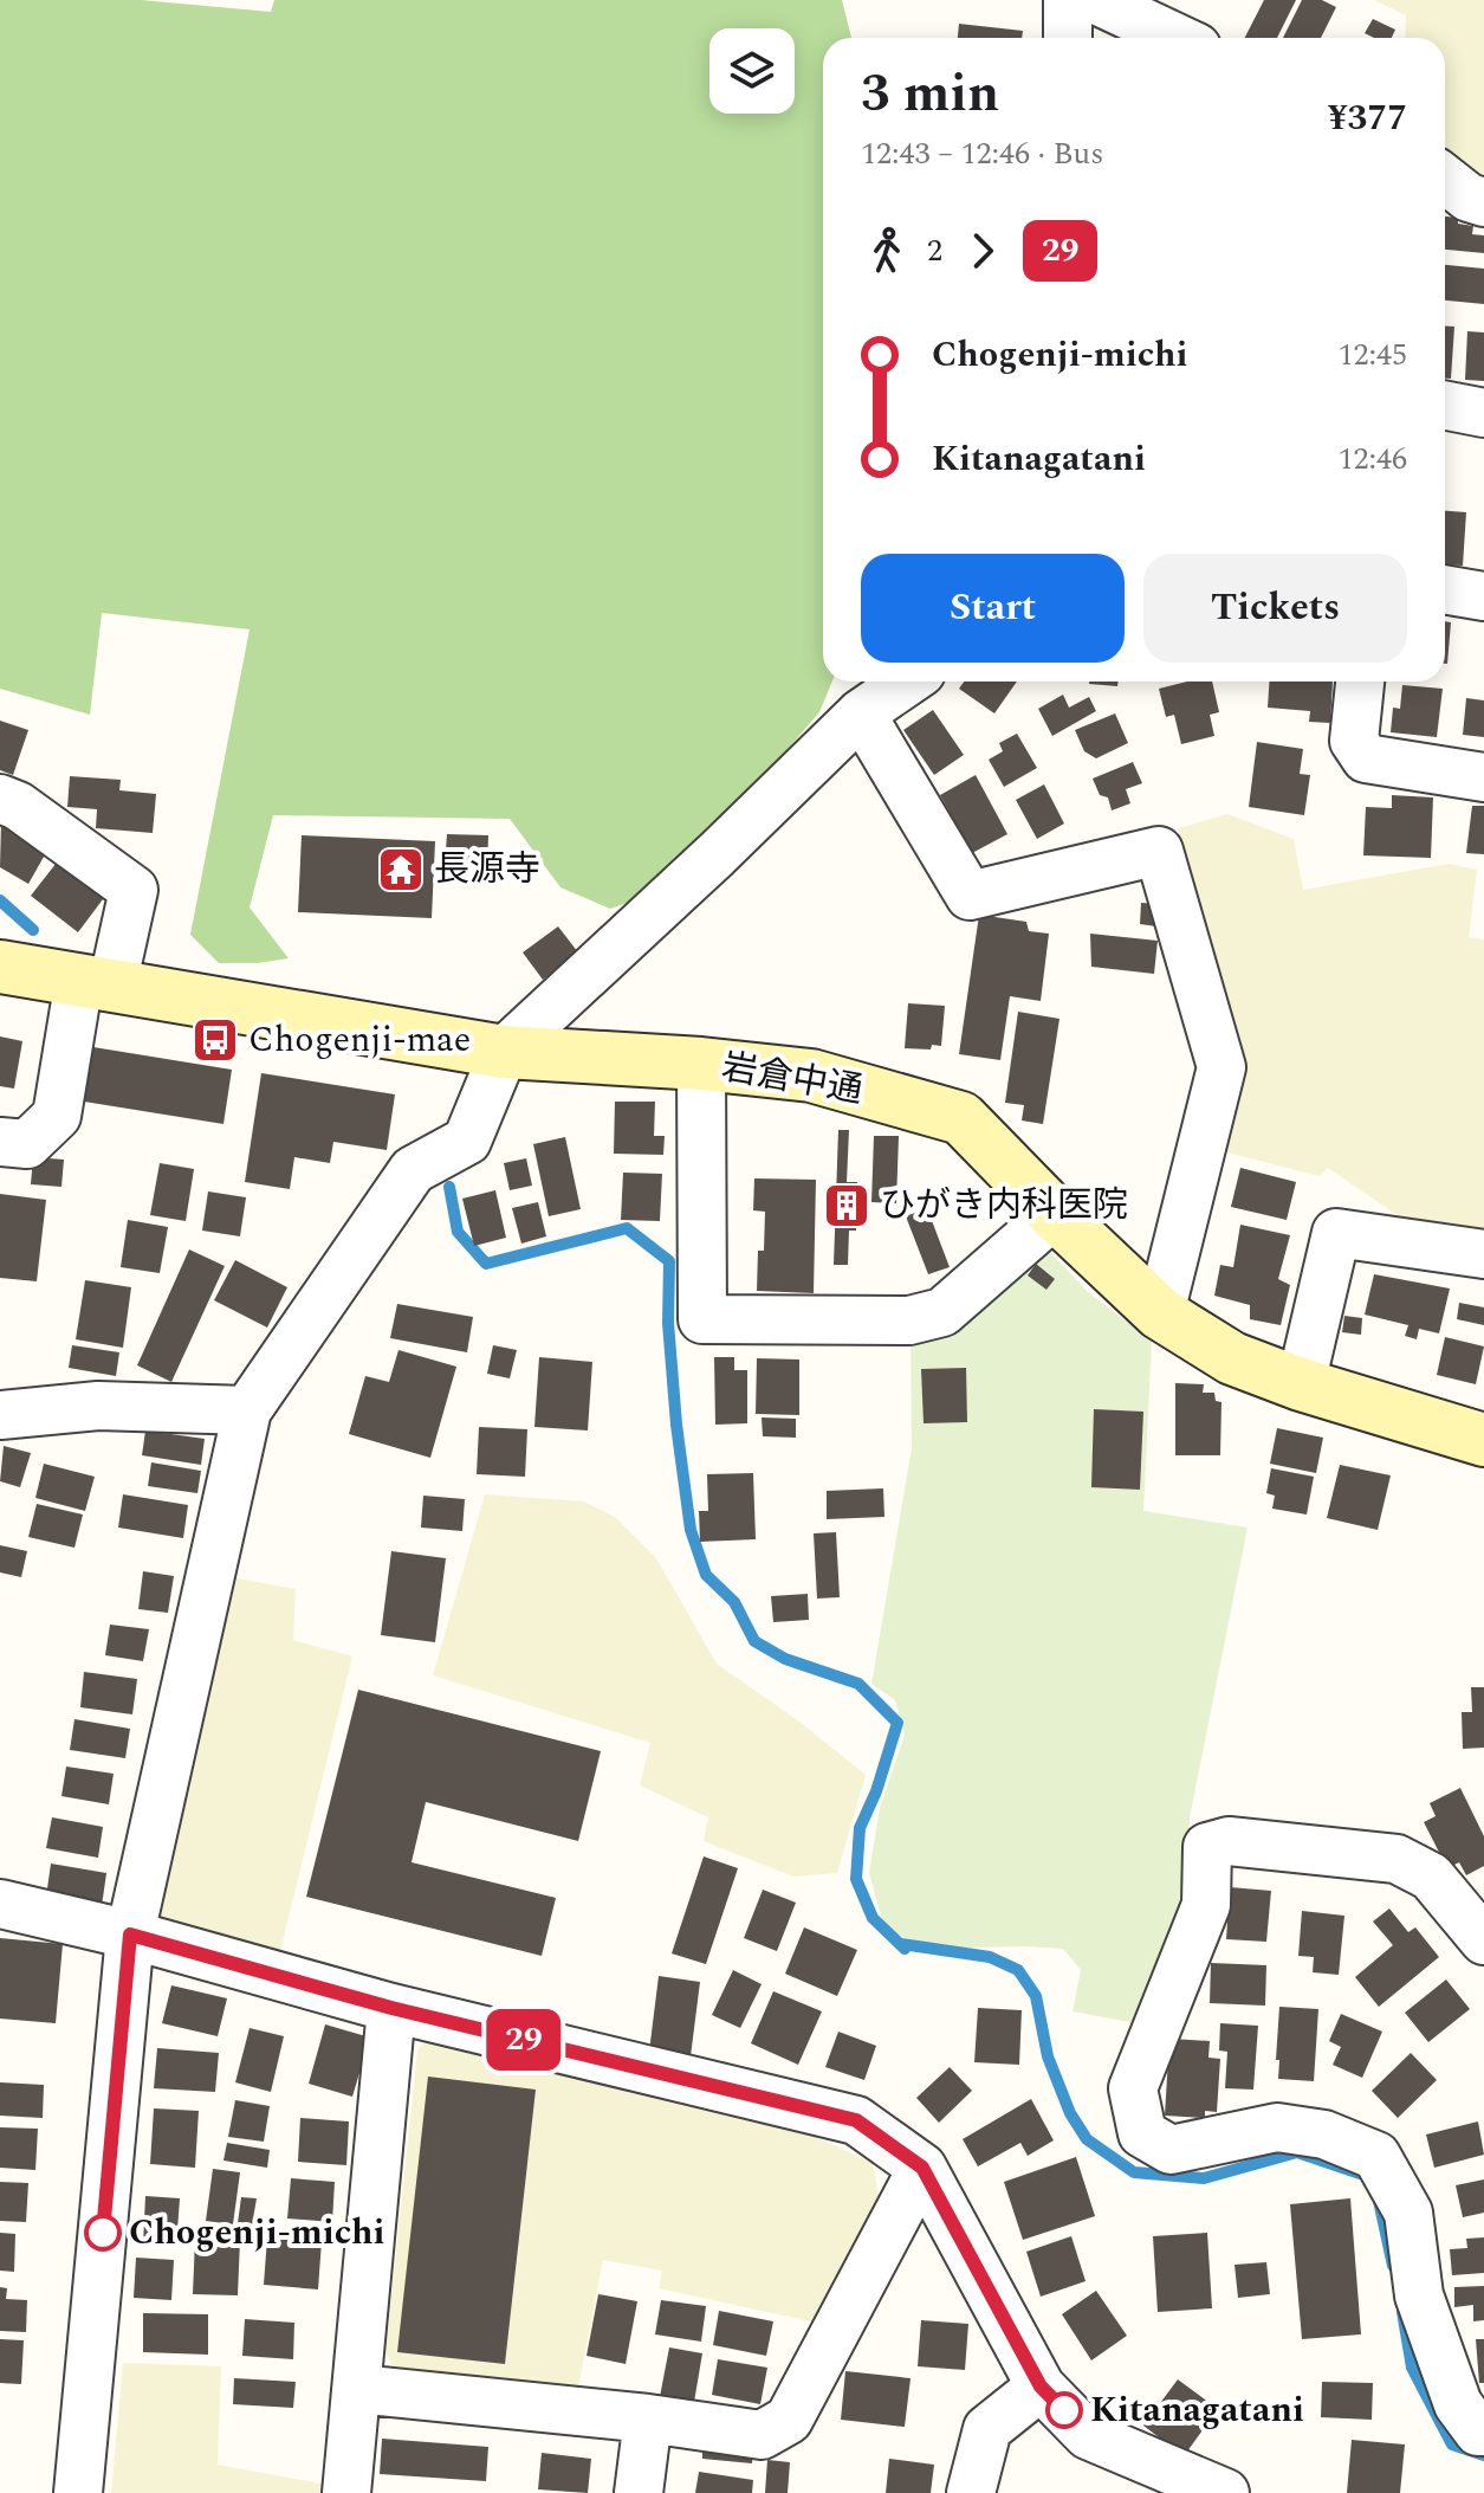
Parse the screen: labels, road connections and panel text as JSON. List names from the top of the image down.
{
  "streets": {
    "street": ["岩倉中通"]
  },
  "places": {
    "temple": ["長源寺"],
    "bus stop": ["Chogenji-mae"],
    "building": ["ひがき内科医院"],
    "other": ["Chogenji-michi", "Kitanagatani"]
  },
  "lines": ["bus line 29"],
  "page": {
    "on_map": "29",
    "heading": ["3 min", "12:43 – 12:46 · Bus", "¥377"],
    "legs": ["2", "29"],
    "list": [
      {
        "name": "Chogenji-michi",
        "value": "12:45"
      },
      {
        "name": "Kitanagatani",
        "value": "12:46"
      }
    ],
    "buttons": ["Start", "Tickets"]
  }
}
